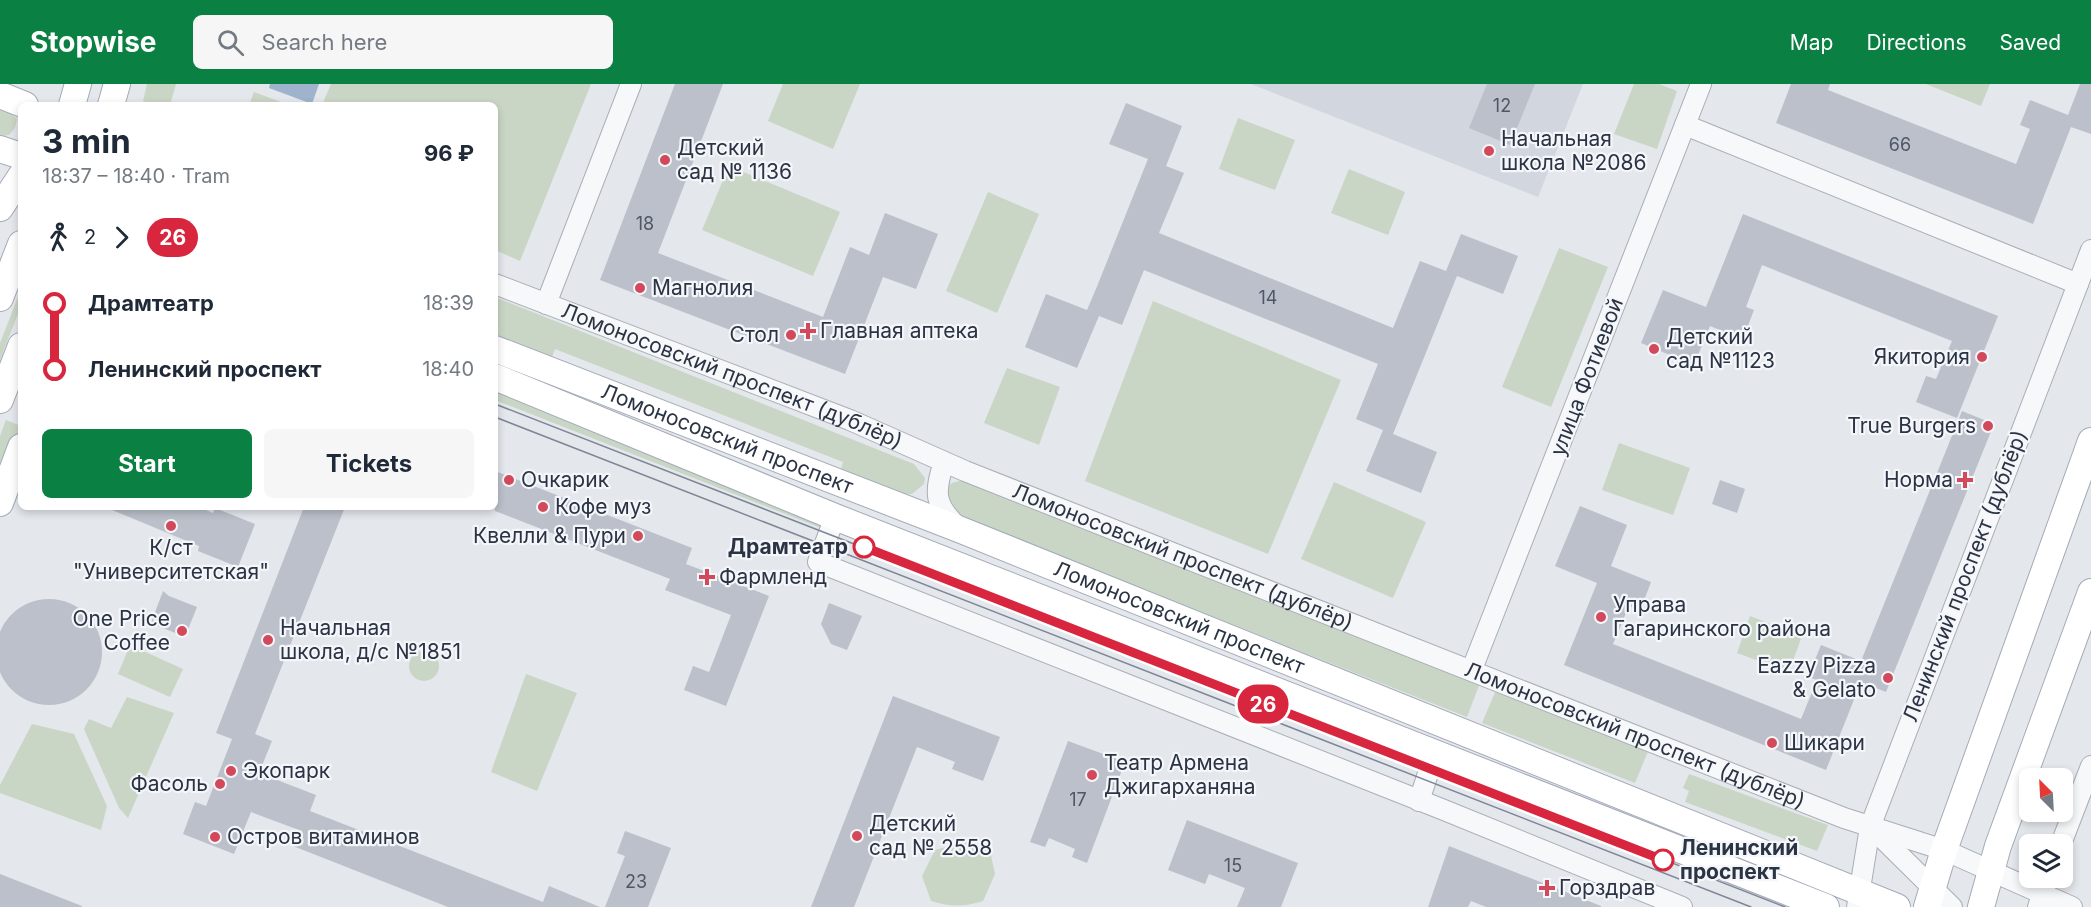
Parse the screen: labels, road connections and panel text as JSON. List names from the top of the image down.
{
  "streets": {
    "main road": ["Ломоносовский проспект"],
    "street": ["Ломоносовский проспект (дублёр)", "улица Фотиевой", "Ленинский проспект (дублёр)"]
  },
  "crossings": [
    ["Ломоносовский проспект (дублёр)", "улица Фотиевой"],
    ["Ломоносовский проспект (дублёр)", "Ленинский проспект (дублёр)"],
    ["Ломоносовский проспект", "Ленинский проспект (дублёр)"]
  ],
  "places": {
    "other": [
      "Начальная школа №2086",
      "Детский сад № 1136",
      "Магнолия",
      "Стол",
      "Детский сад №1123",
      "Якитория",
      "True Burgers",
      "Очкарик",
      "Кофе муз",
      "К/ст \"Университетская\"",
      "Квелли & Пури",
      "Драмтеатр",
      "Управа Гагаринского района",
      "One Price Coffee",
      "Начальная школа, д/с №1851",
      "Eazzy Pizza & Gelato",
      "Шикари",
      "Экопарк",
      "Театр Армена Джигарханяна",
      "Фасоль",
      "Детский сад № 2558",
      "Остров витаминов",
      "Ленинский проспект"
    ],
    "health": [
      "Главная аптека",
      "Норма",
      "Фармленд",
      "Горздрав"
    ]
  },
  "lines": ["tram line 26"],
  "house_numbers": [
    "12",
    "66",
    "18",
    "14",
    "17",
    "15",
    "23"
  ],
  "north": "top left",
  "page": {
    "header": "Stopwise",
    "search": "Search here",
    "nav": ["Map", "Directions", "Saved"],
    "on_map": "26",
    "heading": ["3 min", "18:37 – 18:40 · Tram", "96 ₽"],
    "legs": ["2", "26"],
    "list": [
      {
        "name": "Драмтеатр",
        "value": "18:39"
      },
      {
        "name": "Ленинский проспект",
        "value": "18:40"
      }
    ],
    "buttons": ["Start", "Tickets"]
  }
}
